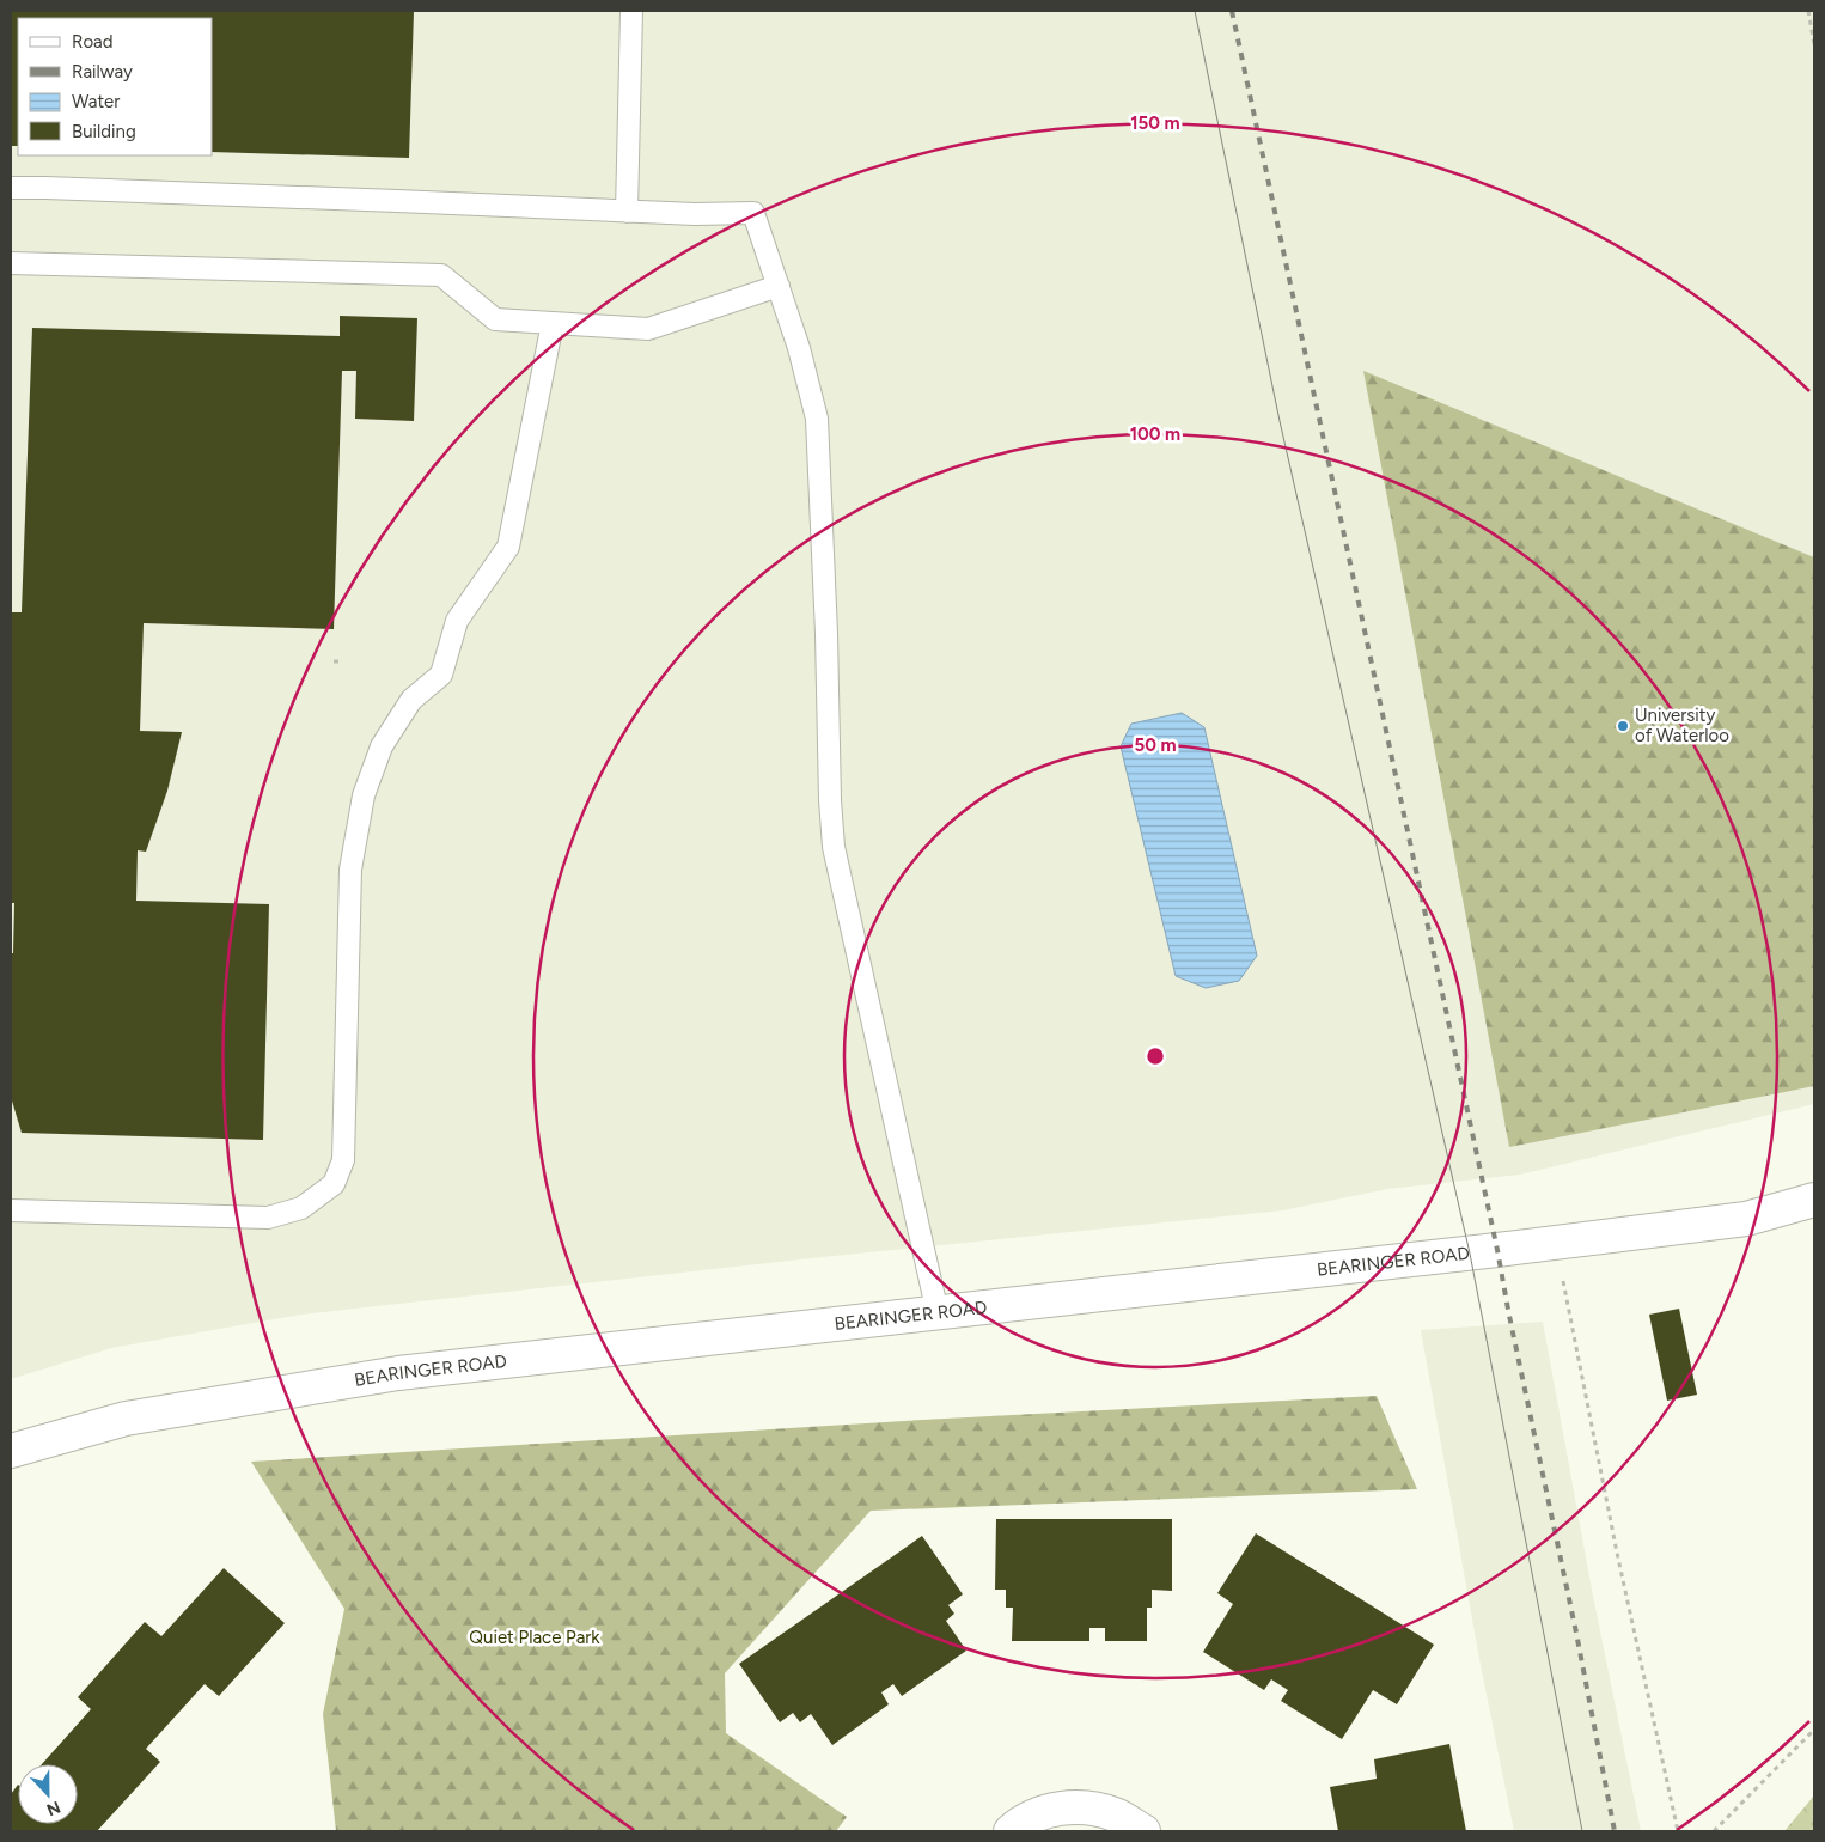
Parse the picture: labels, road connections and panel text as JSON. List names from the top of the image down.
{
  "streets": {
    "street": ["BEARINGER ROAD"]
  },
  "parks": ["Quiet Place Park"],
  "places": ["University of Waterloo"],
  "legend": [
    "Road",
    "Railway",
    "Water",
    "Building"
  ],
  "north": "bottom",
  "rings": ["150 m", "100 m", "50 m"]
}
